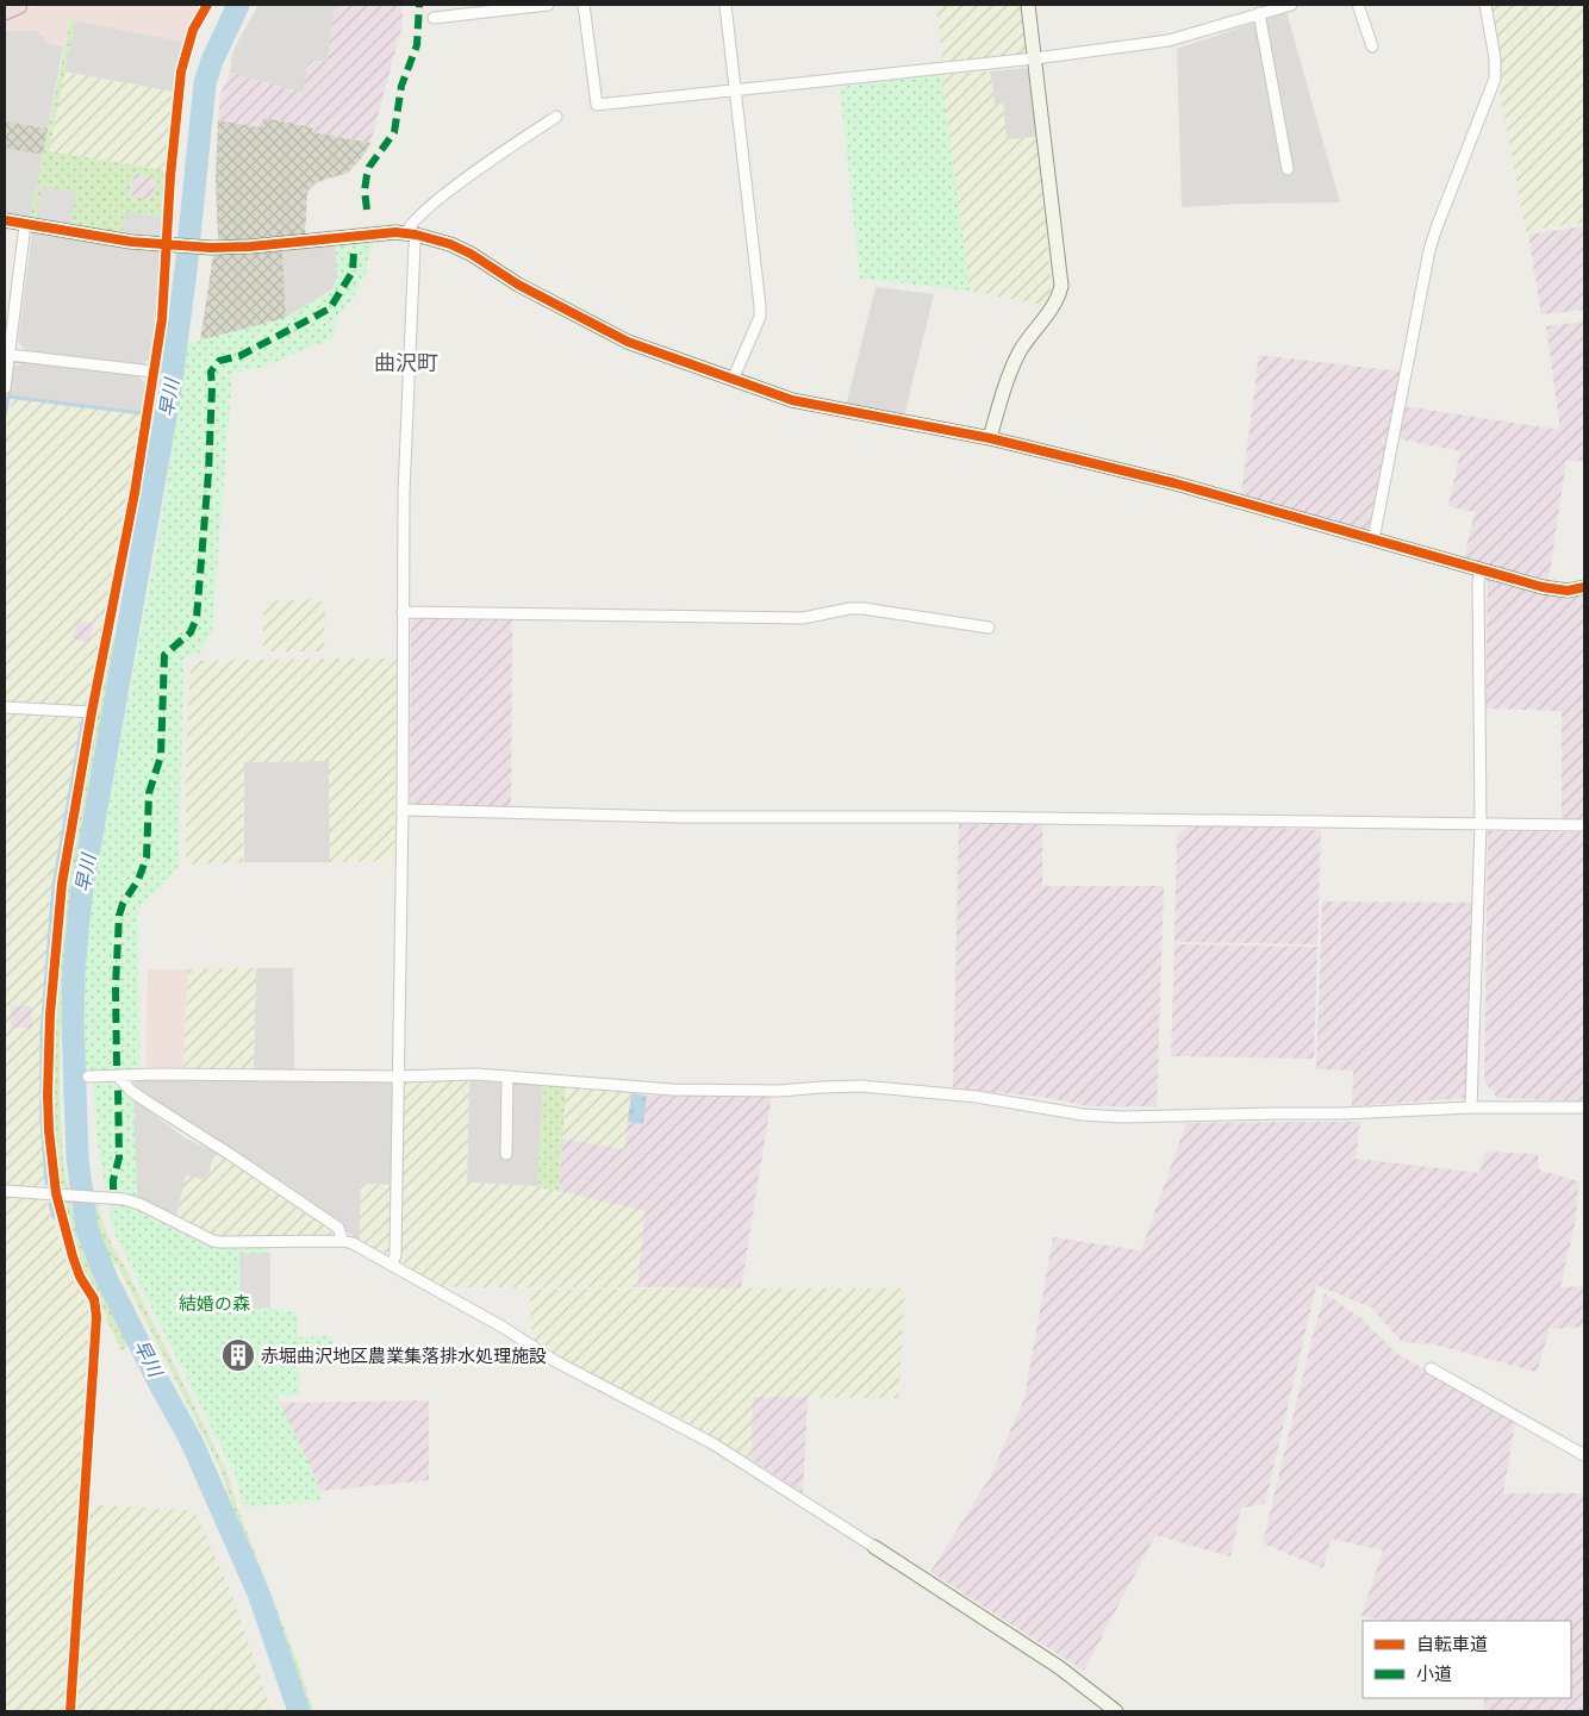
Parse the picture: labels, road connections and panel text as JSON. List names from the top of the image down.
{
  "districts": ["曲沢町"],
  "water": ["早川"],
  "parks": ["結婚の森"],
  "places": {
    "building": ["赤堀曲沢地区農業集落排水処理施設"]
  },
  "legend": ["自転車道", "小道"]
}
